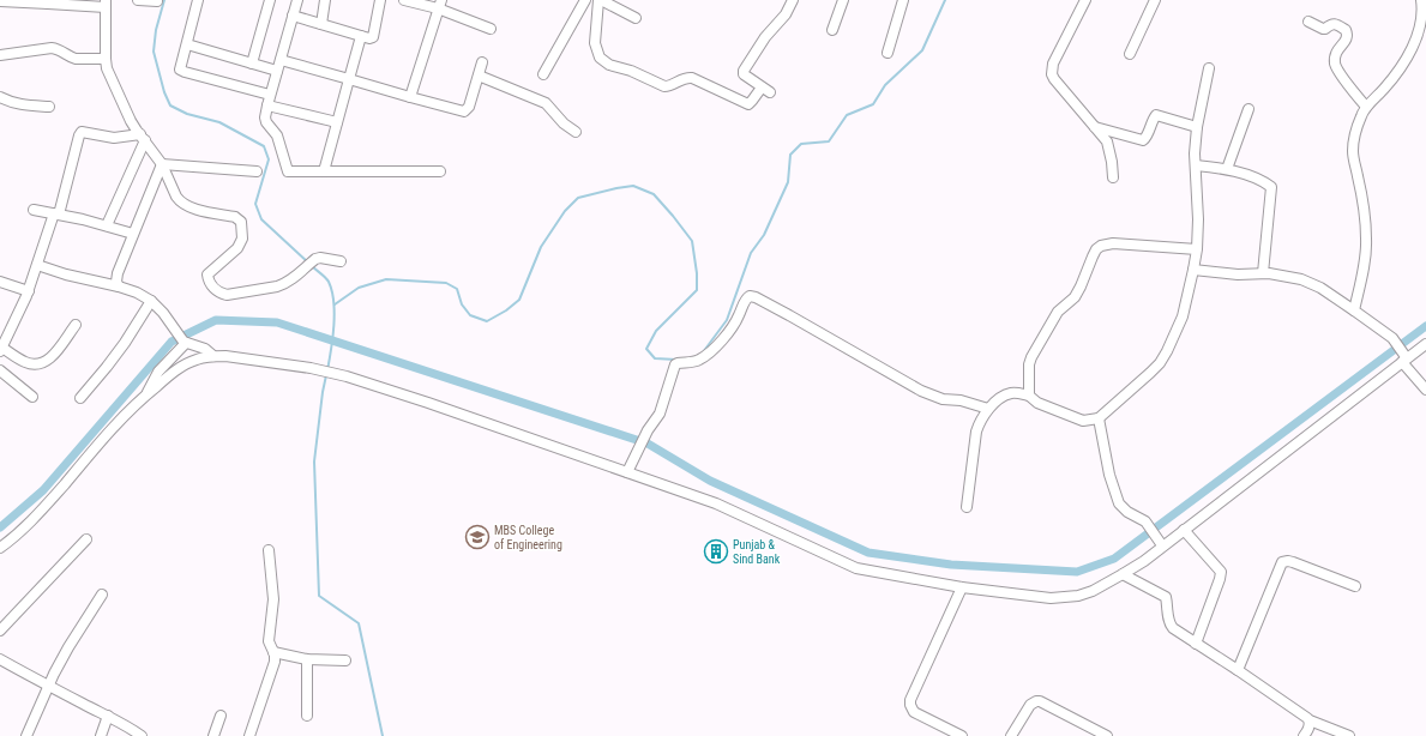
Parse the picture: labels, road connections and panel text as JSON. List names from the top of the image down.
{
  "places": {
    "school or university": ["MBS College of Engineering"],
    "building": ["Punjab & Sind Bank"]
  }
}
